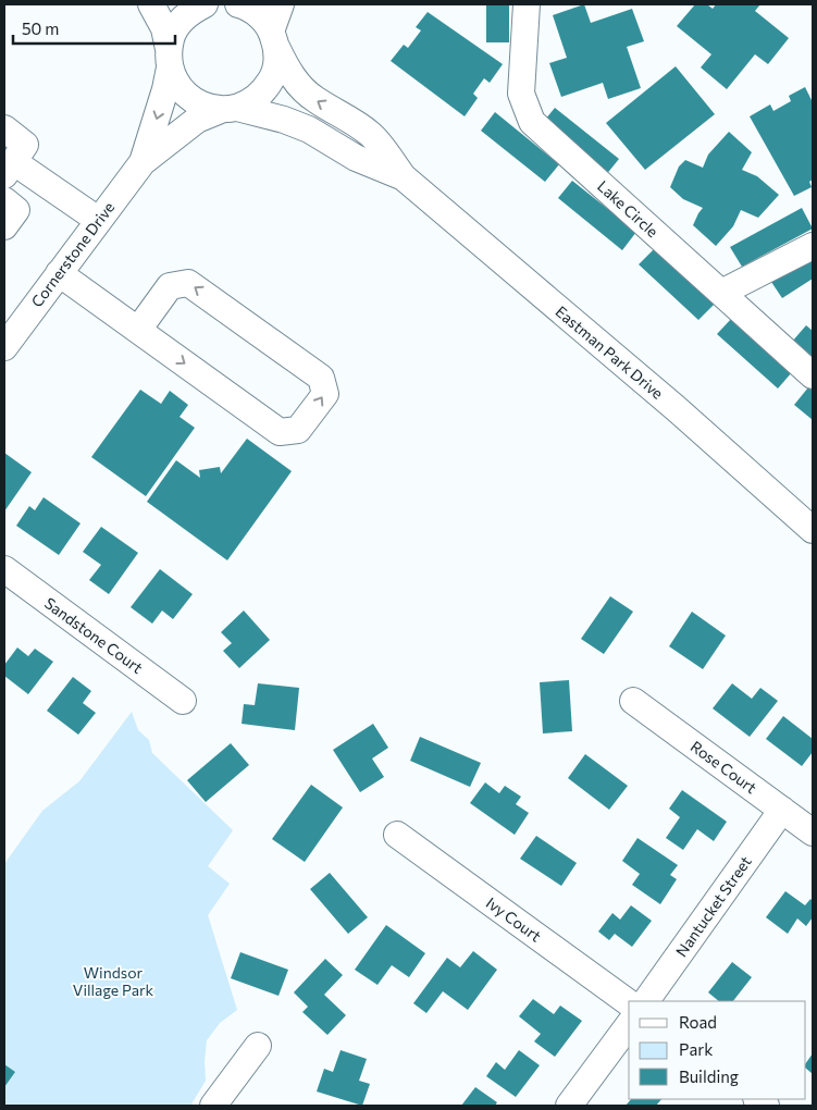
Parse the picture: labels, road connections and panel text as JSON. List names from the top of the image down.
{
  "streets": {
    "street": [
      "Lake Circle",
      "Cornerstone Drive",
      "Eastman Park Drive",
      "Sandstone Court",
      "Rose Court",
      "Nantucket Street",
      "Ivy Court"
    ]
  },
  "crossings": [
    ["Cornerstone Drive", "Eastman Park Drive"],
    ["Rose Court", "Nantucket Street"]
  ],
  "parks": ["Windsor Village Park"],
  "legend": ["Road", "Park", "Building"],
  "scale_bar": "50 m"
}
